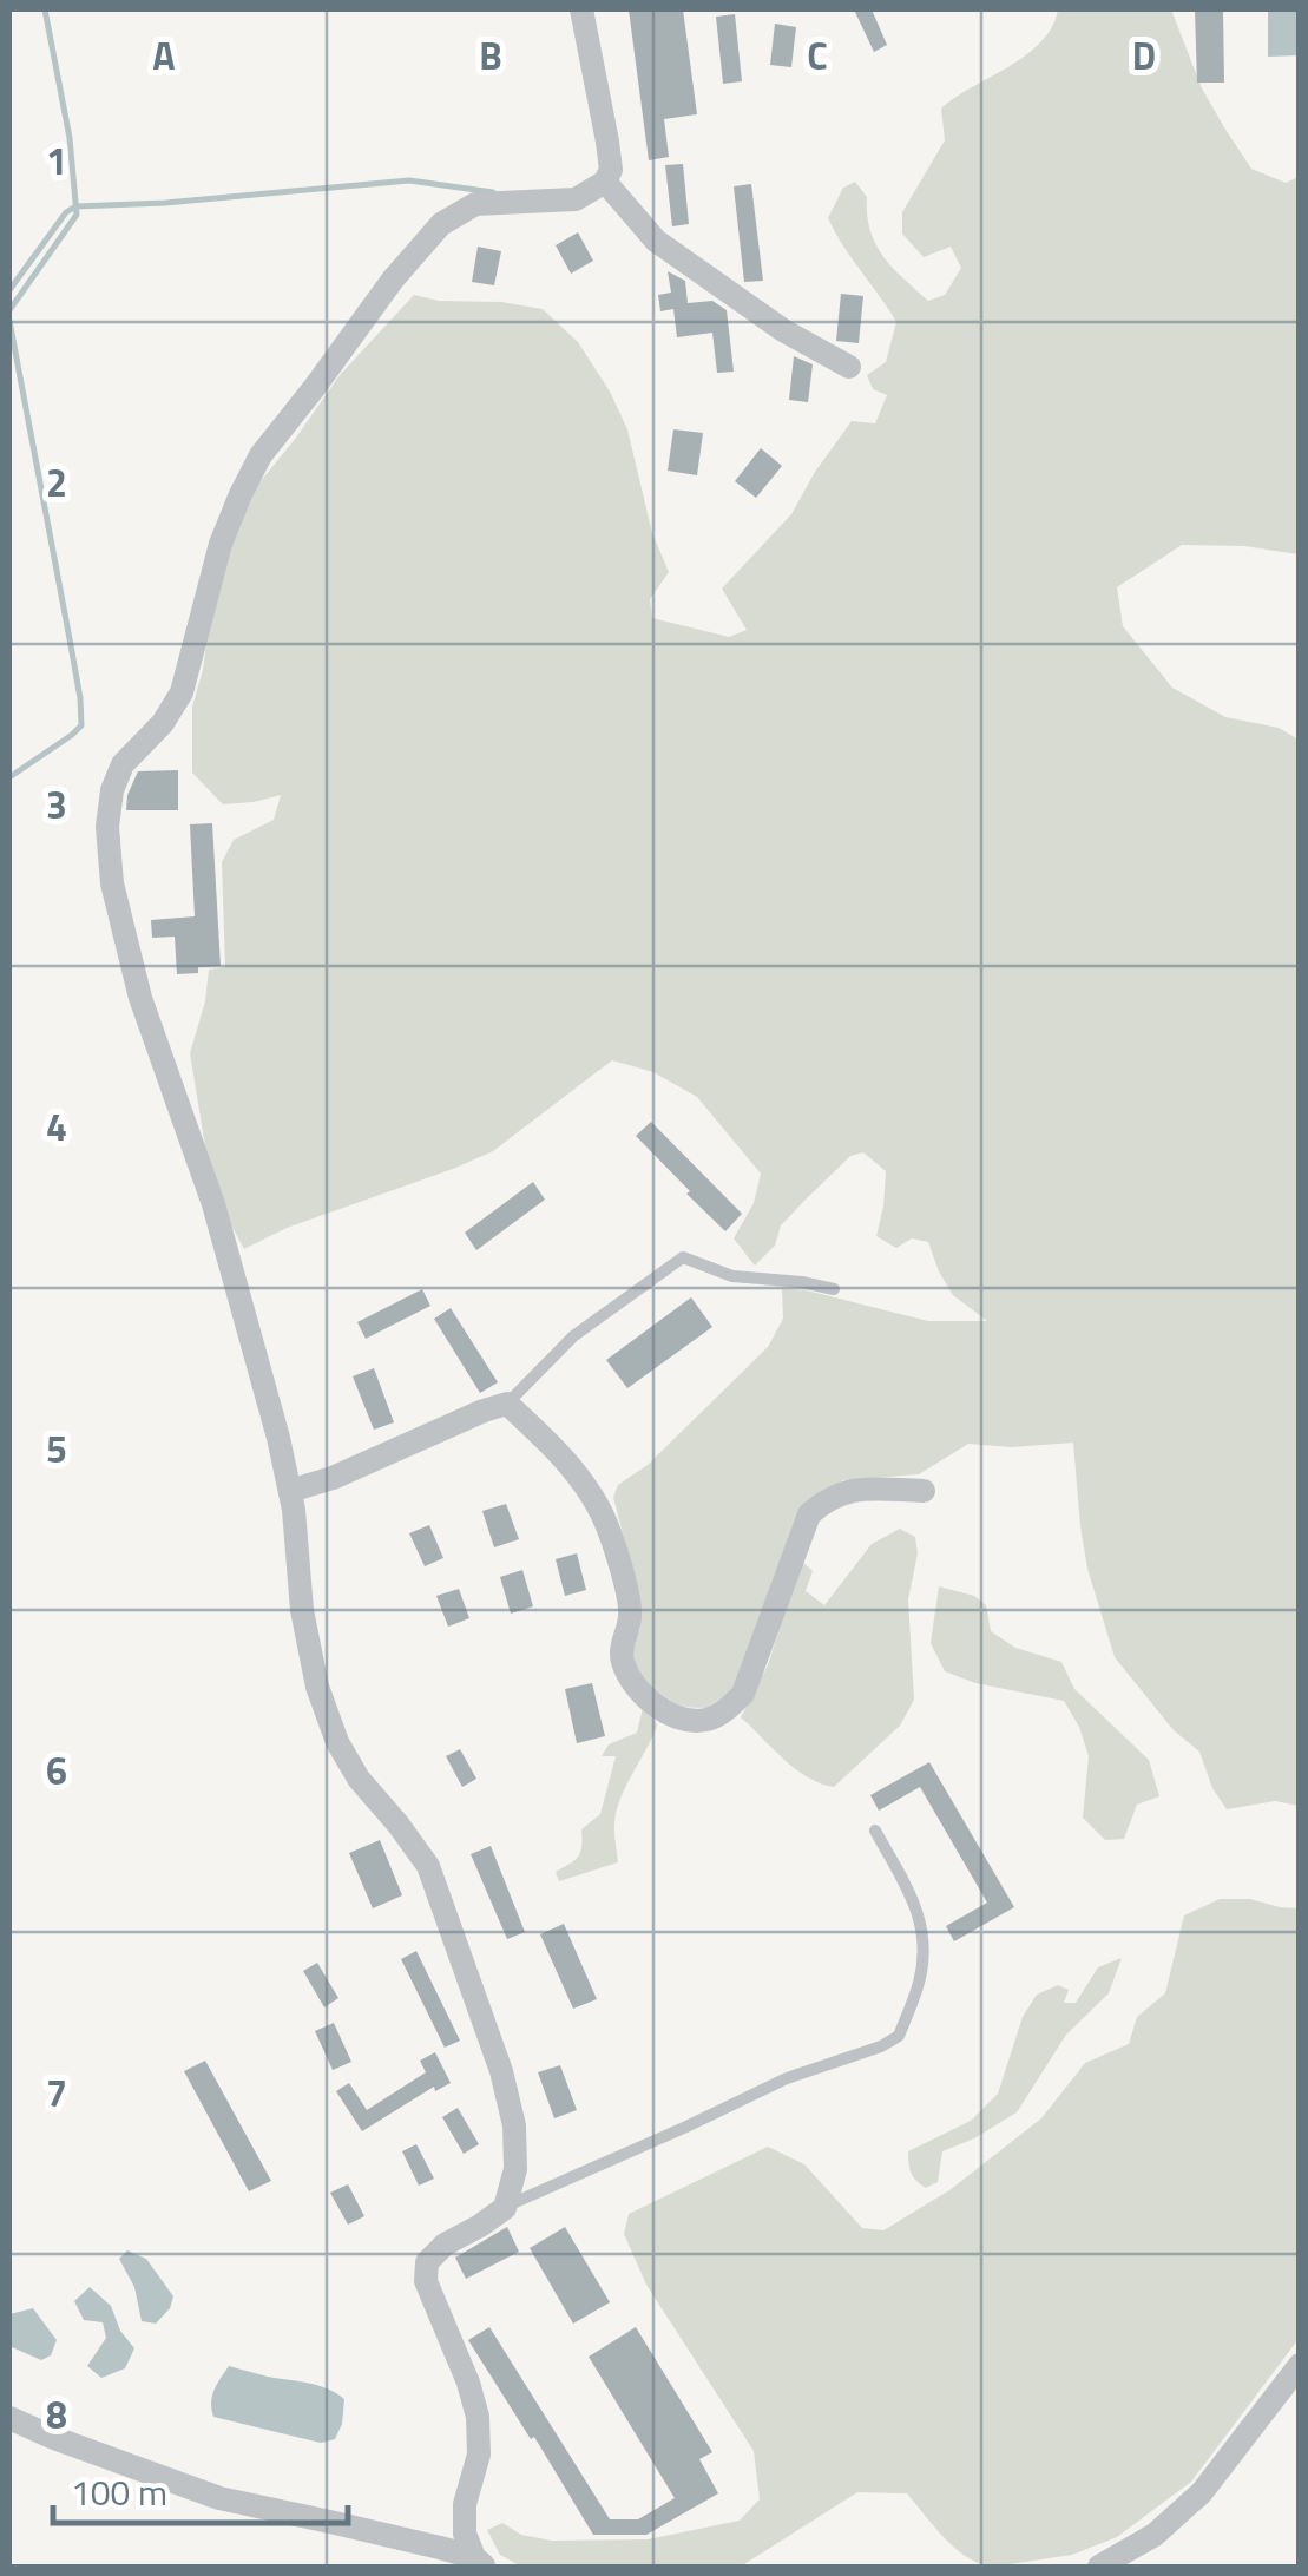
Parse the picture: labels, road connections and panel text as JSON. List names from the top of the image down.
{
  "scale_bar": "100 m",
  "grid": {
    "columns": [
      "A",
      "B",
      "C",
      "D"
    ],
    "rows": [
      "1",
      "2",
      "3",
      "4",
      "5",
      "6",
      "7",
      "8"
    ]
  }
}
